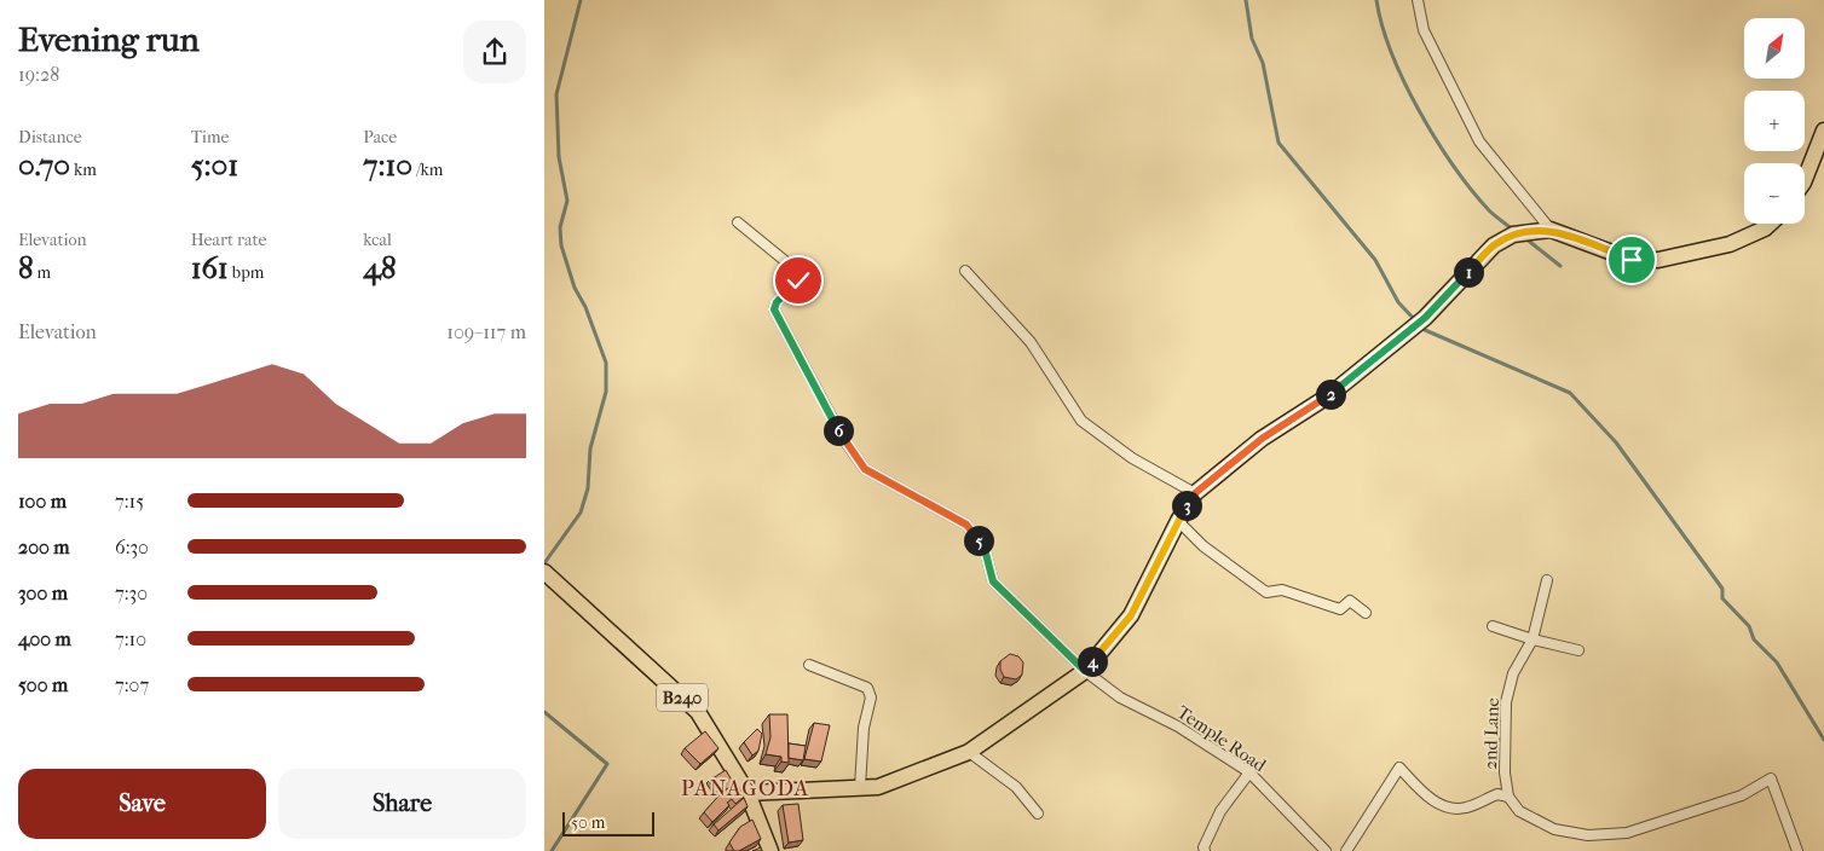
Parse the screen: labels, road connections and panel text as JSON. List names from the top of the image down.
{
  "streets": {
    "main road": ["B240"],
    "street": ["2nd Lane", "Temple Road"]
  },
  "districts": ["PANAGODA"],
  "scale_bar": "50 m",
  "north": "top right",
  "page": {
    "heading": ["Evening run", "19:28"],
    "map_buttons": ["+", "−"],
    "stats": [
      ["Distance", "0.70 km"],
      ["Time", "5:01"],
      ["Pace", "7:10 /km"],
      ["Elevation", "8 m"],
      ["Heart rate", "161 bpm"],
      ["kcal", "48"]
    ],
    "pins": [
      "1",
      "2",
      "6",
      "3",
      "5",
      "4"
    ],
    "chart": ["Elevation", "109–117 m"],
    "list": [
      {
        "name": "100 m",
        "note": "7:15"
      },
      {
        "name": "200 m",
        "note": "6:30"
      },
      {
        "name": "300 m",
        "note": "7:30"
      },
      {
        "name": "400 m",
        "note": "7:10"
      },
      {
        "name": "500 m",
        "note": "7:07"
      }
    ],
    "buttons": ["Save", "Share"],
    "scale": "50 m"
  }
}
